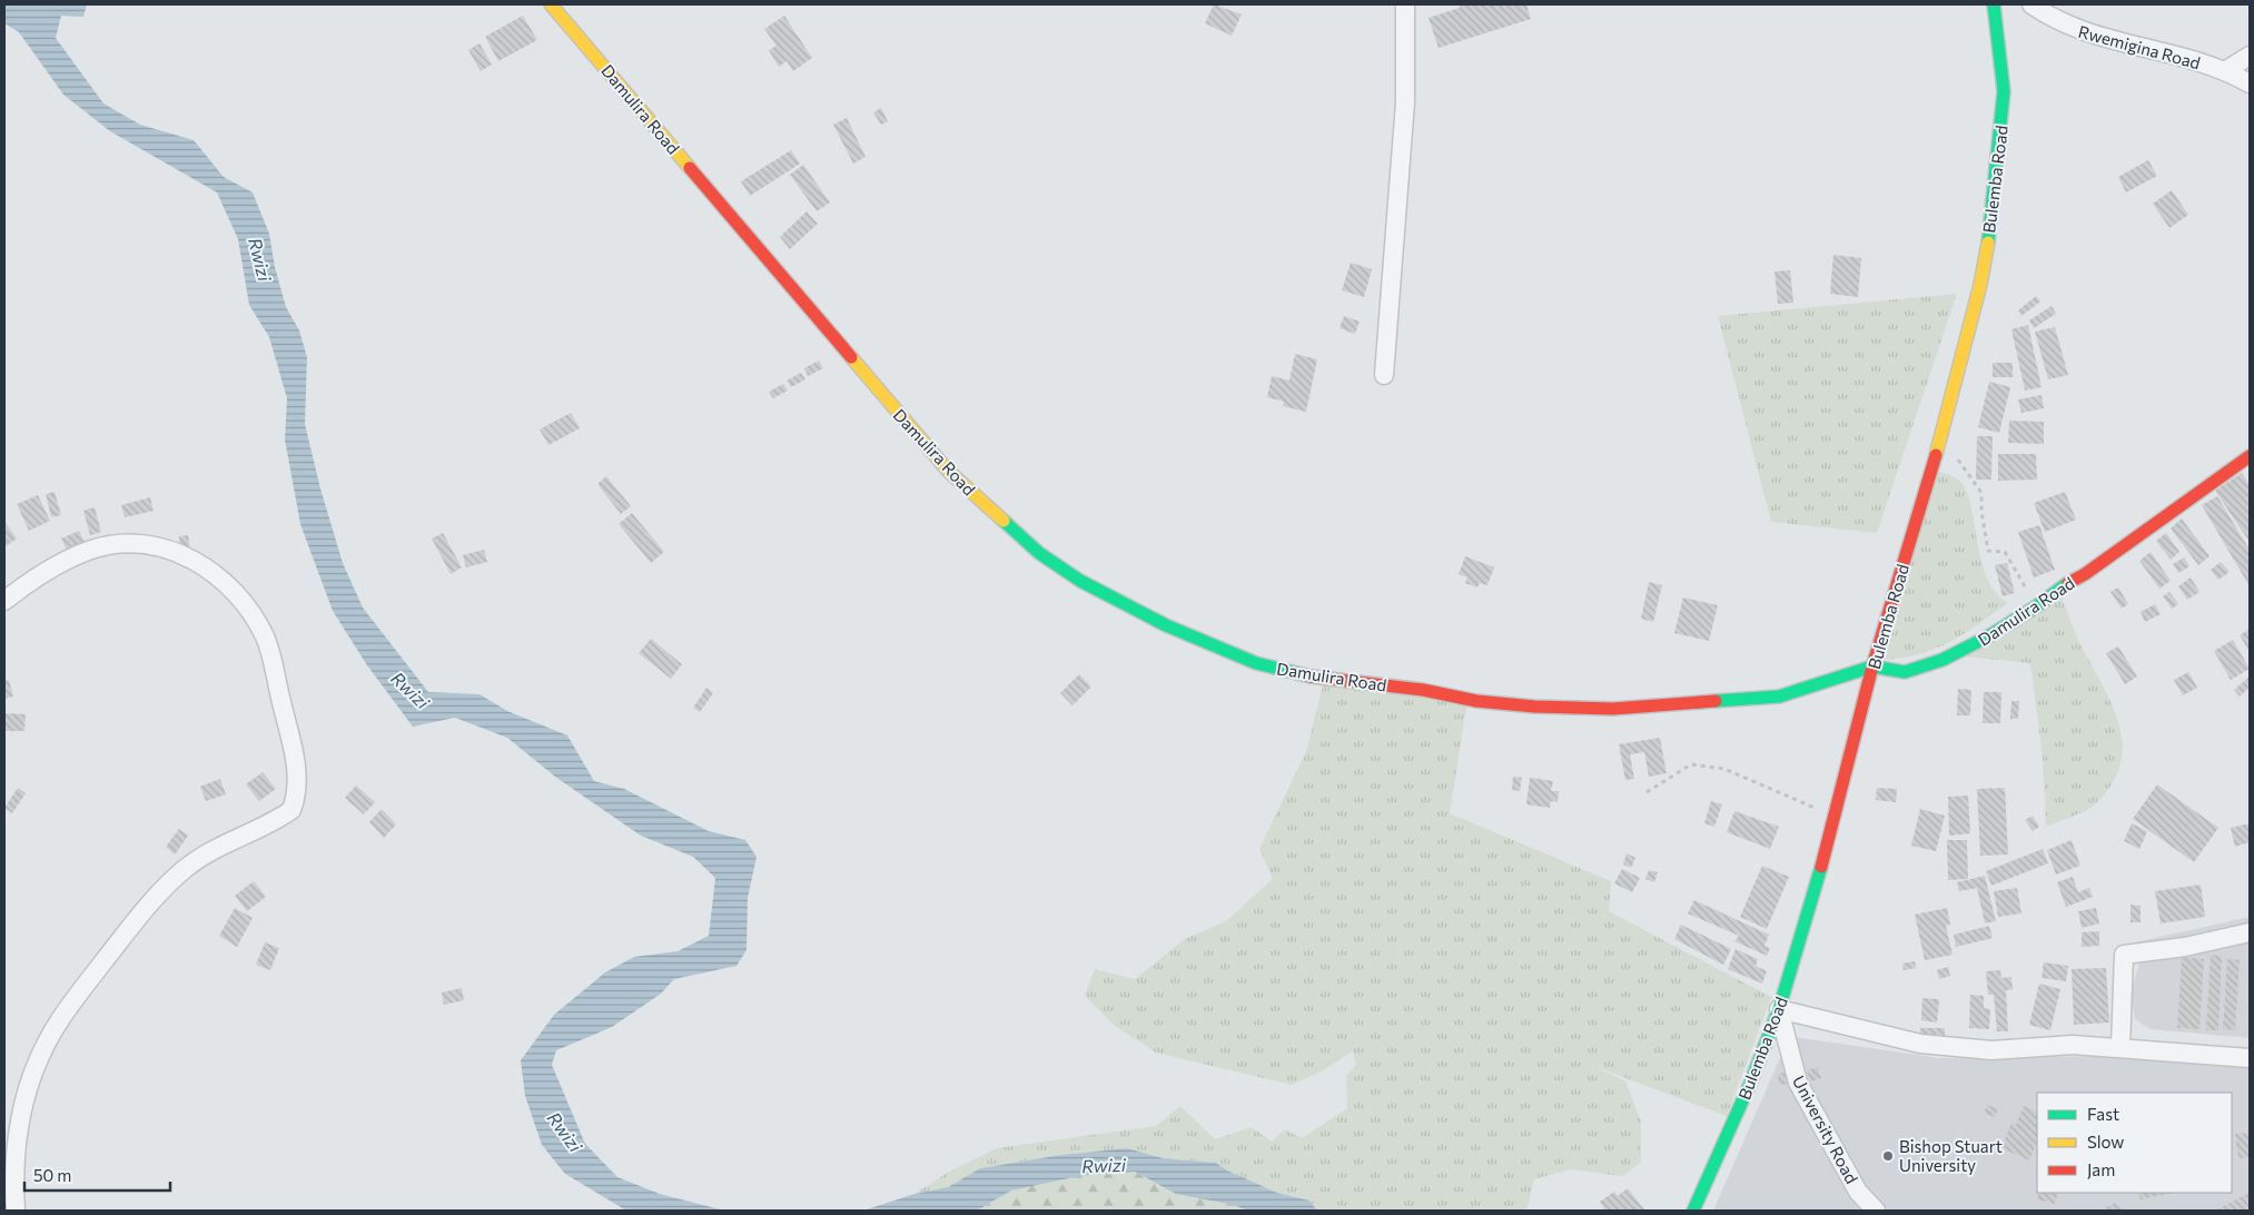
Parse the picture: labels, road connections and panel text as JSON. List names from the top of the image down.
{
  "streets": {
    "street": [
      "Rwemigina Road",
      "Damulira Road",
      "Bulemba Road",
      "University Road"
    ]
  },
  "crossings": [
    ["Damulira Road", "Bulemba Road"],
    ["Bulemba Road", "University Road"]
  ],
  "water": ["Rwizi"],
  "places": ["Bishop Stuart University"],
  "legend": ["Fast", "Slow", "Jam"],
  "scale_bar": "50 m"
}
